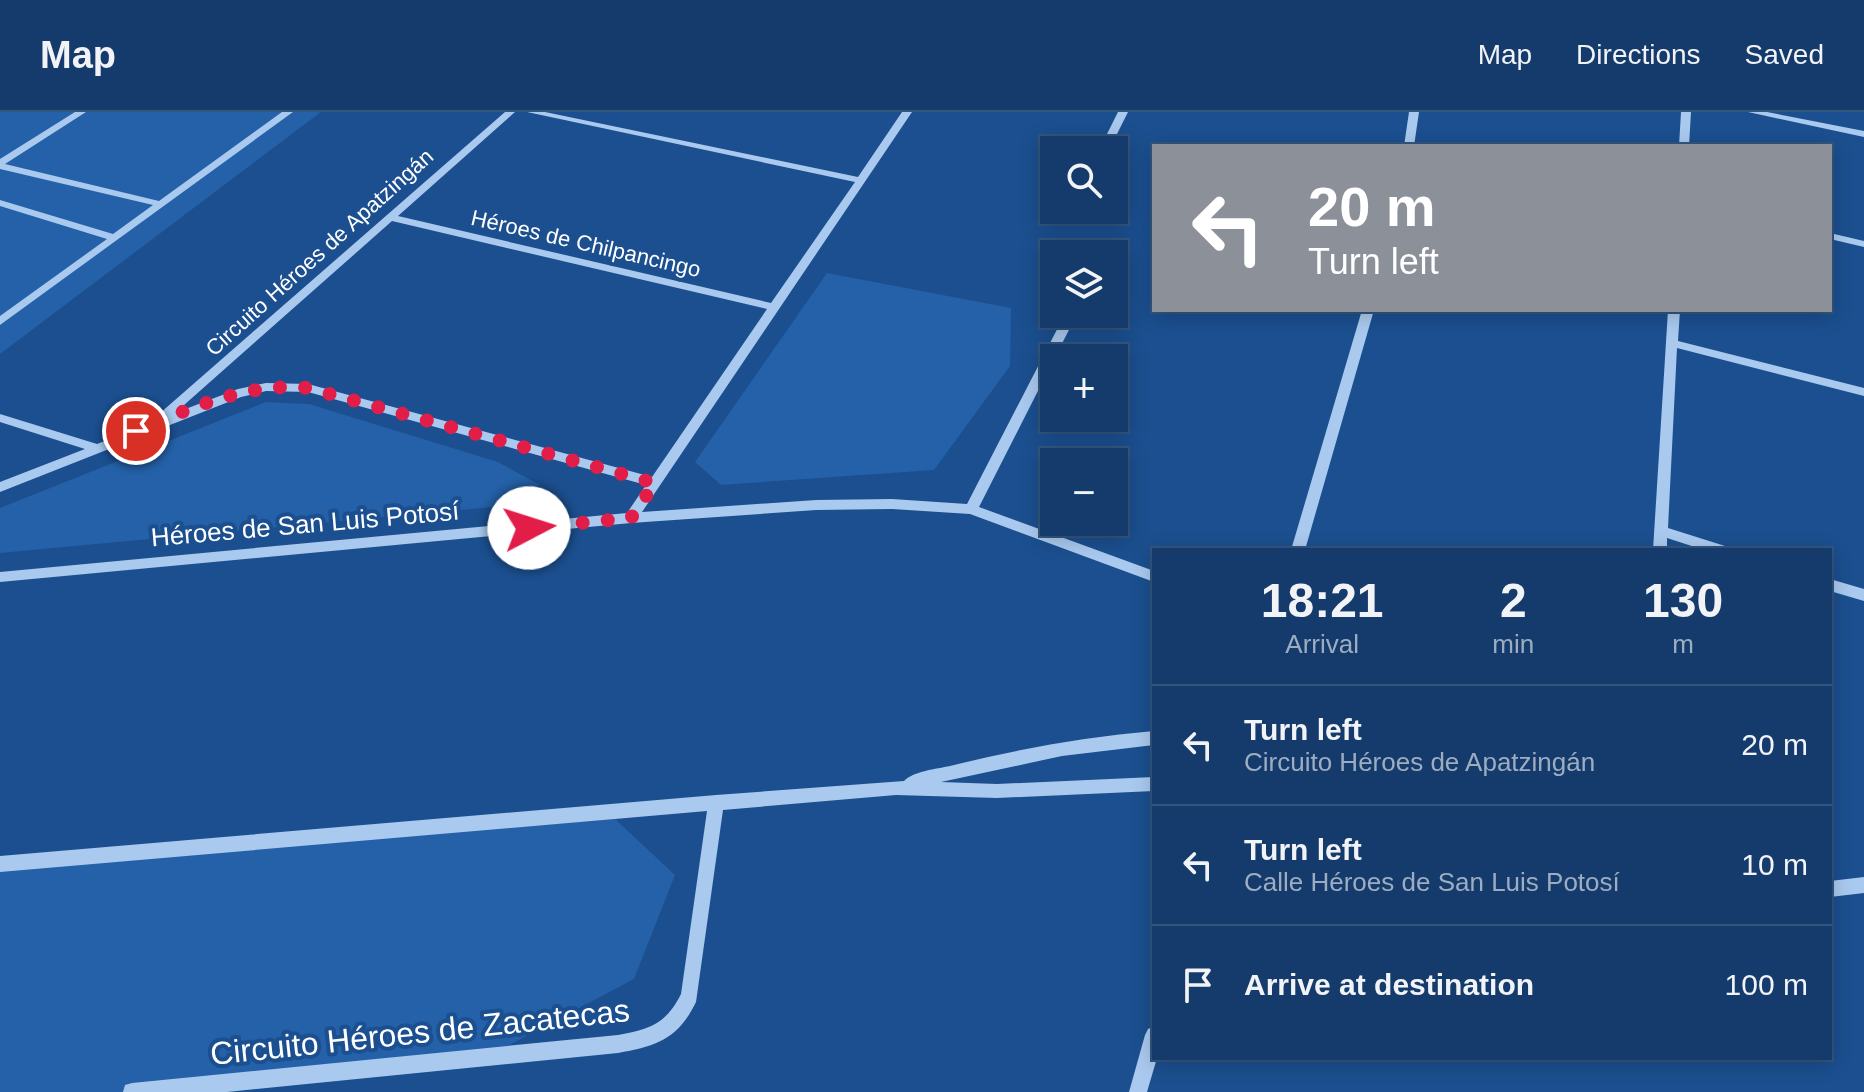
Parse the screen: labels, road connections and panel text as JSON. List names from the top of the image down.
{
  "streets": {
    "street": [
      "Héroes de Chilpancingo",
      "Circuito Héroes de Apatzingán",
      "Héroes de San Luis Potosí",
      "Circuito Héroes de Zacatecas"
    ]
  },
  "crossings": [
    ["Héroes de Chilpancingo", "Circuito Héroes de Apatzingán"]
  ],
  "page": {
    "header": "Map",
    "nav": ["Map", "Directions", "Saved"],
    "map_buttons": ["+", "−"],
    "turn": ["20 m", "Turn left"],
    "eta": [
      "18:21",
      "Arrival",
      "2",
      "min",
      "130",
      "m"
    ],
    "list": [
      {
        "name": "Turn left",
        "note": "Circuito Héroes de Apatzingán",
        "value": "20 m"
      },
      {
        "name": "Turn left",
        "note": "Calle Héroes de San Luis Potosí",
        "value": "10 m"
      },
      {
        "name": "Arrive at destination",
        "value": "100 m"
      }
    ]
  }
}
